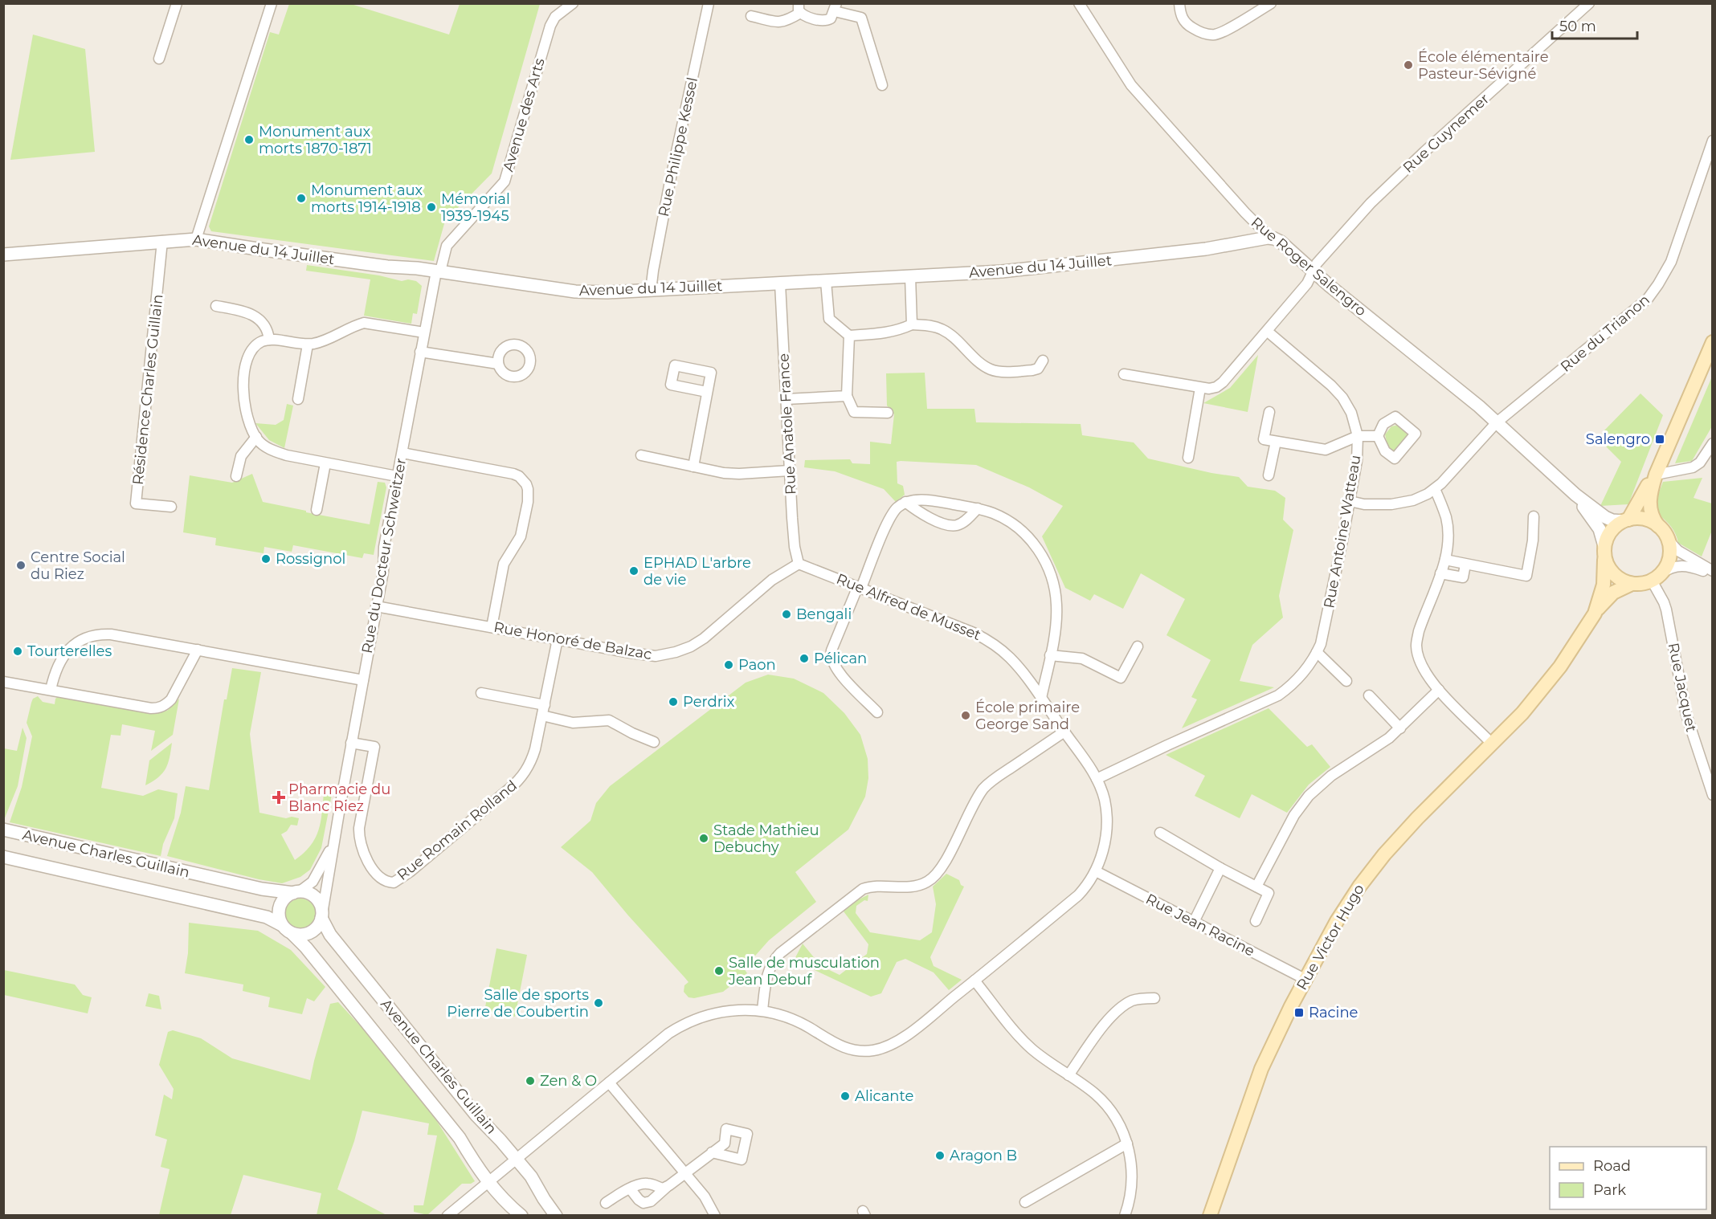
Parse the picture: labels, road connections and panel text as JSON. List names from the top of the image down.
{
  "streets": {
    "main road": ["Rue Victor Hugo"],
    "street": [
      "Avenue des Arts",
      "Rue Guynemer",
      "Rue Philippe Kessel",
      "Avenue du 14 Juillet",
      "Rue Roger Salengro",
      "Rue du Trianon",
      "Résidence Charles Guillain",
      "Rue Anatole France",
      "Rue Antoine Watteau",
      "Rue du Docteur Schweitzer",
      "Rue Alfred de Musset",
      "Rue Honoré de Balzac",
      "Rue Jacquet",
      "Rue Romain Rolland",
      "Avenue Charles Guillain",
      "Rue Jean Racine"
    ]
  },
  "crossings": [
    ["Avenue des Arts", "Avenue du 14 Juillet"],
    ["Avenue des Arts", "Rue du Docteur Schweitzer"],
    ["Rue Guynemer", "Rue Roger Salengro"],
    ["Rue Guynemer", "Rue Antoine Watteau"],
    ["Rue Philippe Kessel", "Avenue du 14 Juillet"],
    ["Avenue du 14 Juillet", "Rue Roger Salengro"],
    ["Avenue du 14 Juillet", "Résidence Charles Guillain"],
    ["Avenue du 14 Juillet", "Rue Anatole France"],
    ["Avenue du 14 Juillet", "Rue du Docteur Schweitzer"],
    ["Rue Roger Salengro", "Rue du Trianon"],
    ["Rue Roger Salengro", "Rue Jacquet"],
    ["Rue Roger Salengro", "Rue Victor Hugo"],
    ["Rue du Trianon", "Rue Antoine Watteau"],
    ["Rue Anatole France", "Rue Alfred de Musset"],
    ["Rue Anatole France", "Rue Honoré de Balzac"],
    ["Rue Antoine Watteau", "Rue Alfred de Musset"],
    ["Rue du Docteur Schweitzer", "Rue Honoré de Balzac"],
    ["Rue du Docteur Schweitzer", "Rue Romain Rolland"],
    ["Rue du Docteur Schweitzer", "Avenue Charles Guillain"],
    ["Rue Alfred de Musset", "Rue Honoré de Balzac"],
    ["Rue Alfred de Musset", "Avenue Charles Guillain"],
    ["Rue Alfred de Musset", "Rue Jean Racine"],
    ["Rue Honoré de Balzac", "Rue Romain Rolland"],
    ["Rue Jacquet", "Rue Victor Hugo"],
    ["Rue Jean Racine", "Rue Victor Hugo"]
  ],
  "places": {
    "other": [
      "École élémentaire Pasteur-Sévigné",
      "Monument aux morts 1870-1871",
      "Monument aux morts 1914-1918",
      "Mémorial 1939-1945",
      "Rossignol",
      "Centre Social du Riez",
      "EPHAD L'arbre de vie",
      "Bengali",
      "Tourterelles",
      "Pélican",
      "Paon",
      "Perdrix",
      "École primaire George Sand",
      "Stade Mathieu Debuchy",
      "Salle de musculation Jean Debuf",
      "Salle de sports Pierre de Coubertin",
      "Zen & O",
      "Alicante",
      "Aragon B"
    ],
    "transit": ["Salengro", "Racine"],
    "health": ["Pharmacie du Blanc Riez"]
  },
  "legend": ["Road", "Park"],
  "scale_bar": "50 m"
}
